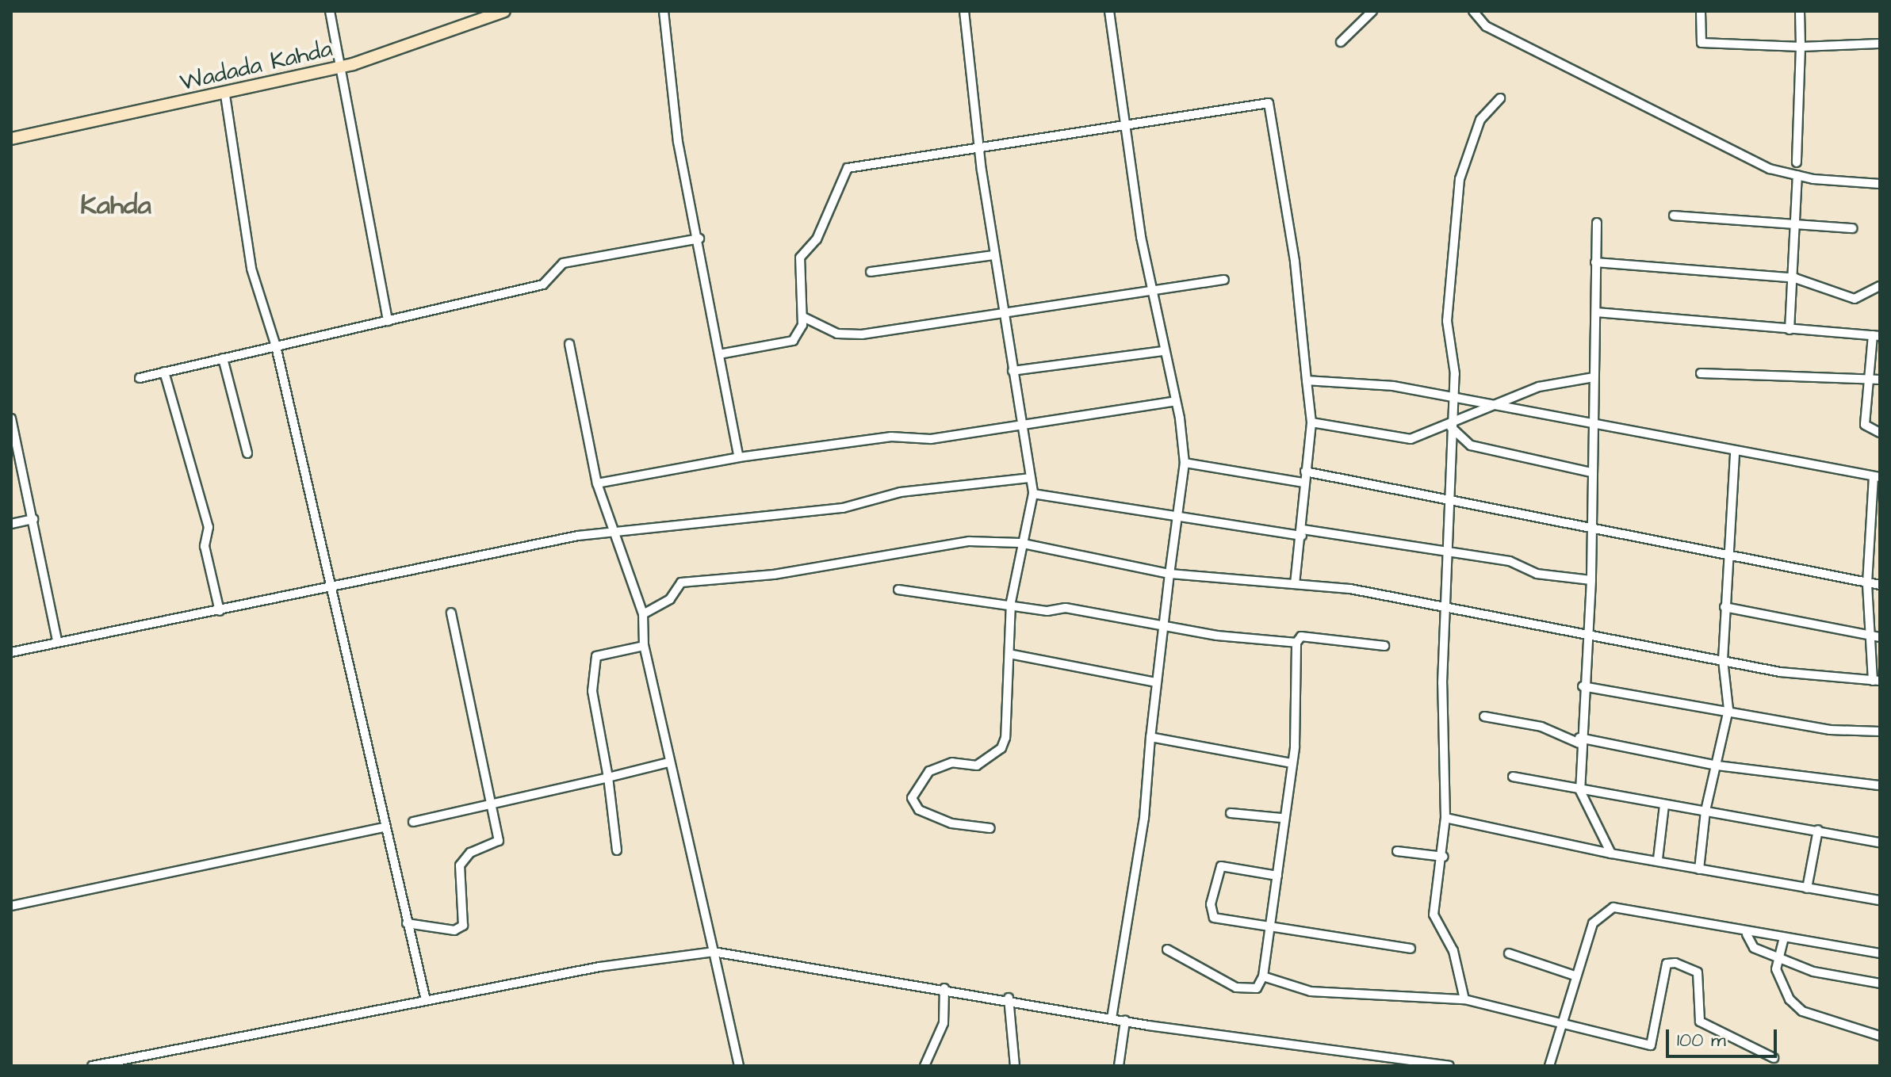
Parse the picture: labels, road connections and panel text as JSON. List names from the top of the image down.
{
  "streets": {
    "main road": ["Wadada Kahda"]
  },
  "districts": ["Kahda"],
  "scale_bar": "100 m"
}
